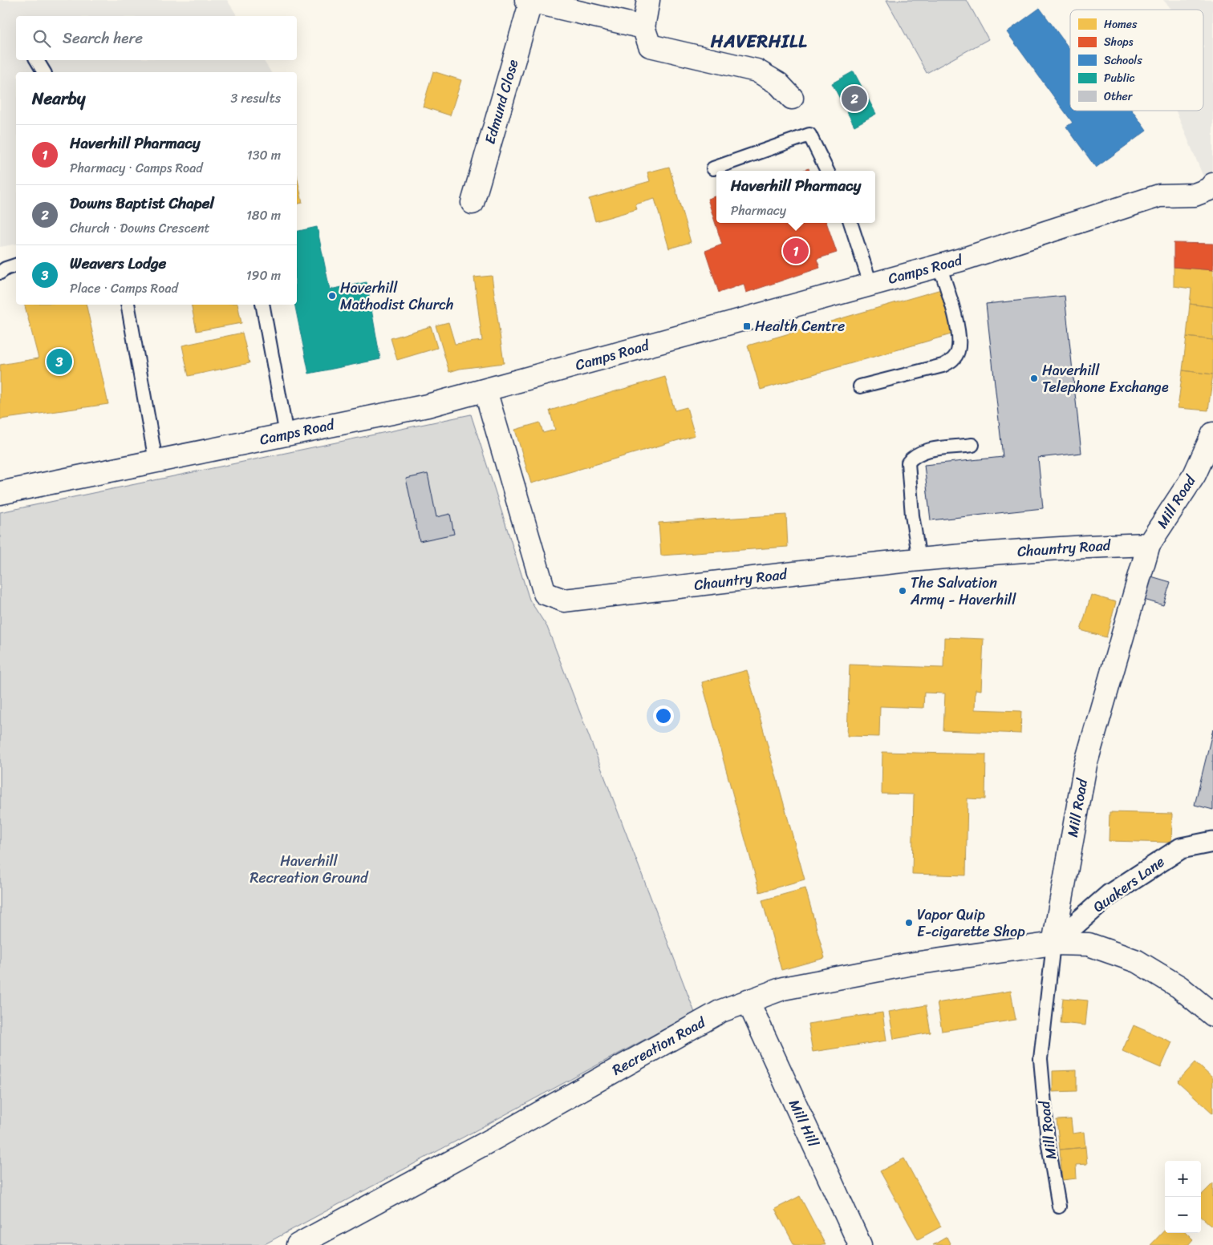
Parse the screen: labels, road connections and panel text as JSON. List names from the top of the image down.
{
  "streets": {
    "street": [
      "Edmund Close",
      "Camps Road",
      "Mill Road",
      "Chauntry Road",
      "Quakers Lane",
      "Recreation Road",
      "Mill Hill"
    ]
  },
  "crossings": [
    ["Camps Road", "Chauntry Road"],
    ["Mill Road", "Chauntry Road"],
    ["Mill Road", "Quakers Lane"],
    ["Mill Road", "Recreation Road"],
    ["Quakers Lane", "Recreation Road"],
    ["Recreation Road", "Mill Hill"]
  ],
  "districts": ["HAVERHILL"],
  "parks": ["Haverhill Recreation Ground"],
  "places": {
    "other": [
      "Haverhill Mathodist Church",
      "Haverhill Telephone Exchange",
      "The Salvation Army - Haverhill",
      "Vapor Quip E-cigarette Shop"
    ],
    "transit": ["Health Centre"]
  },
  "legend": [
    "Homes",
    "Shops",
    "Schools",
    "Public",
    "Other"
  ],
  "page": {
    "search": "Search here",
    "heading": ["Nearby", "3 results"],
    "pins": ["2", "1", "3"],
    "list": [
      {
        "mark": "1",
        "name": "Haverhill Pharmacy",
        "note": "Pharmacy · Camps Road",
        "value": "130 m"
      },
      {
        "mark": "2",
        "name": "Downs Baptist Chapel",
        "note": "Church · Downs Crescent",
        "value": "180 m"
      },
      {
        "mark": "3",
        "name": "Weavers Lodge",
        "note": "Place · Camps Road",
        "value": "190 m"
      }
    ],
    "popup": ["Haverhill Pharmacy", "Pharmacy"],
    "map_buttons": ["+", "−"]
  }
}
